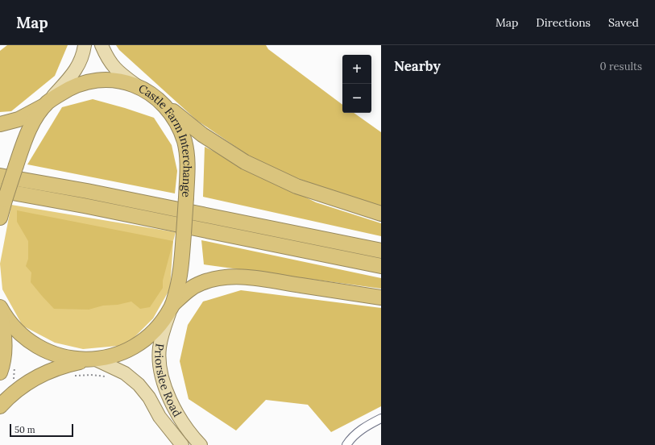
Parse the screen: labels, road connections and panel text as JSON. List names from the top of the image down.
{
  "streets": {
    "highway": ["Castle Farm Interchange"],
    "main road": ["Priorslee Road"]
  },
  "crossings": [
    ["Castle Farm Interchange", "Priorslee Road"]
  ],
  "scale_bar": "50 m",
  "page": {
    "header": "Map",
    "nav": ["Map", "Directions", "Saved"],
    "heading": ["Nearby", "0 results"],
    "map_buttons": ["+", "−"],
    "scale": "50 m"
  }
}
